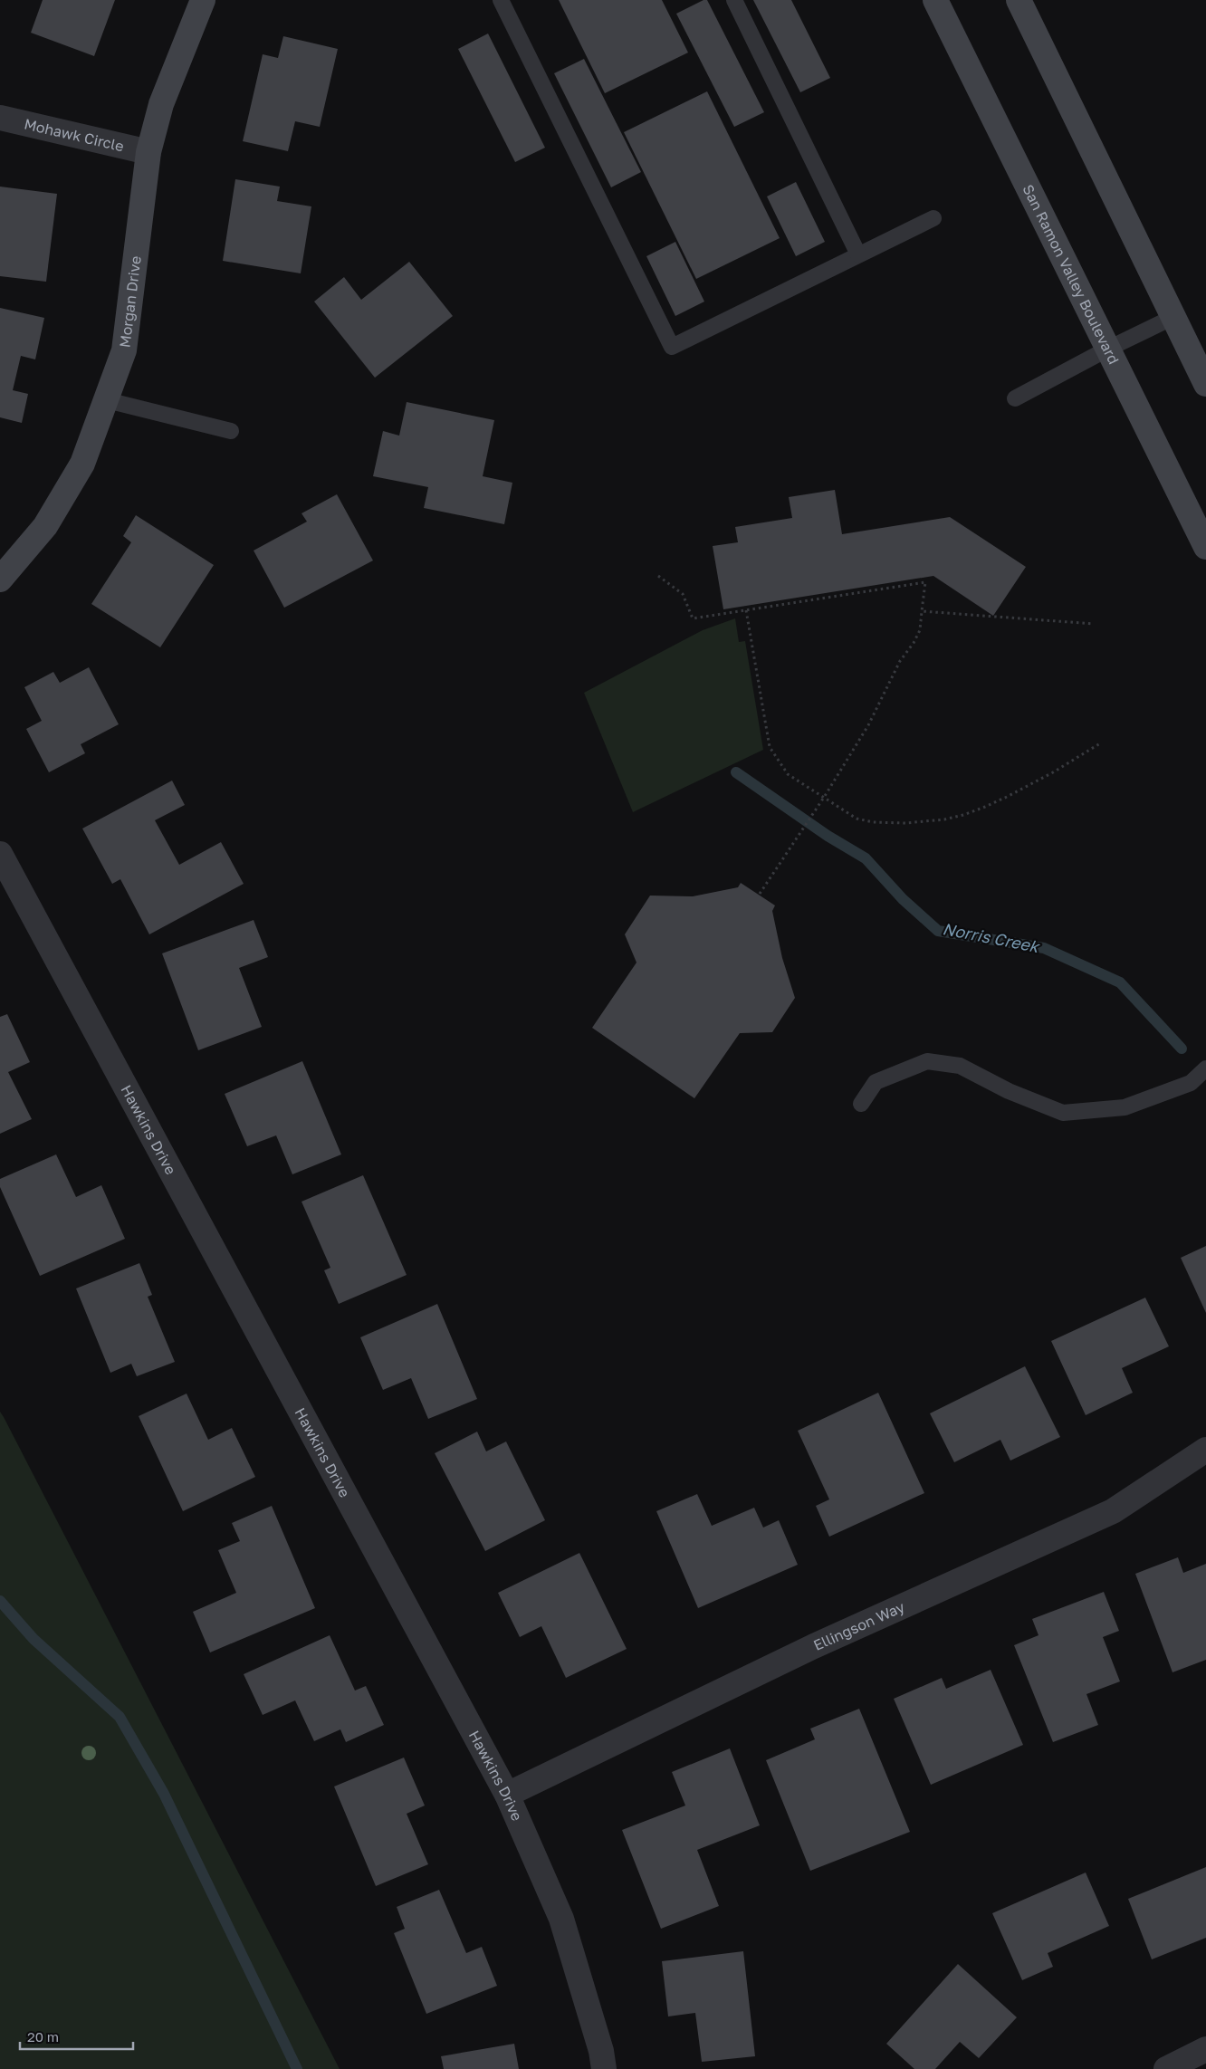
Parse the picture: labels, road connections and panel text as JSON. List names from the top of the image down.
{
  "streets": {
    "main road": ["San Ramon Valley Boulevard", "Morgan Drive"],
    "street": ["Mohawk Circle", "Hawkins Drive", "Ellingson Way"]
  },
  "crossings": [
    ["Mohawk Circle", "Morgan Drive"],
    ["Hawkins Drive", "Ellingson Way"]
  ],
  "water": ["Norris Creek"],
  "scale_bar": "20 m"
}
